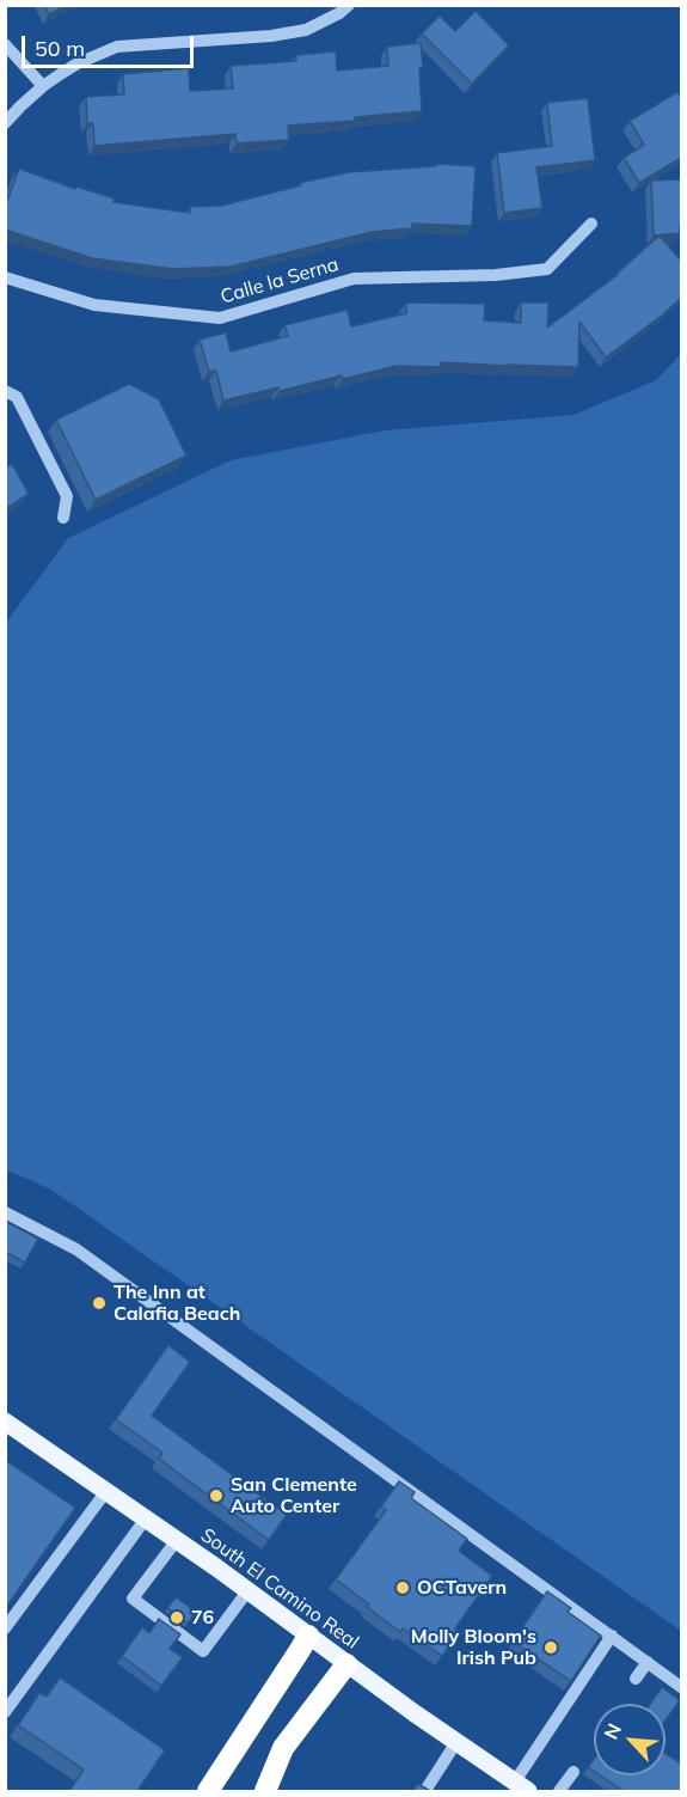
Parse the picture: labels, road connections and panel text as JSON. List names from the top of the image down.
{
  "streets": {
    "main road": ["South El Camino Real"],
    "street": ["Calle la Serna"]
  },
  "places": [
    "The Inn at Calafia Beach",
    "San Clemente Auto Center",
    "OCTavern",
    "76",
    "Molly Bloom's Irish Pub"
  ],
  "scale_bar": "50 m",
  "north": "top left"
}
